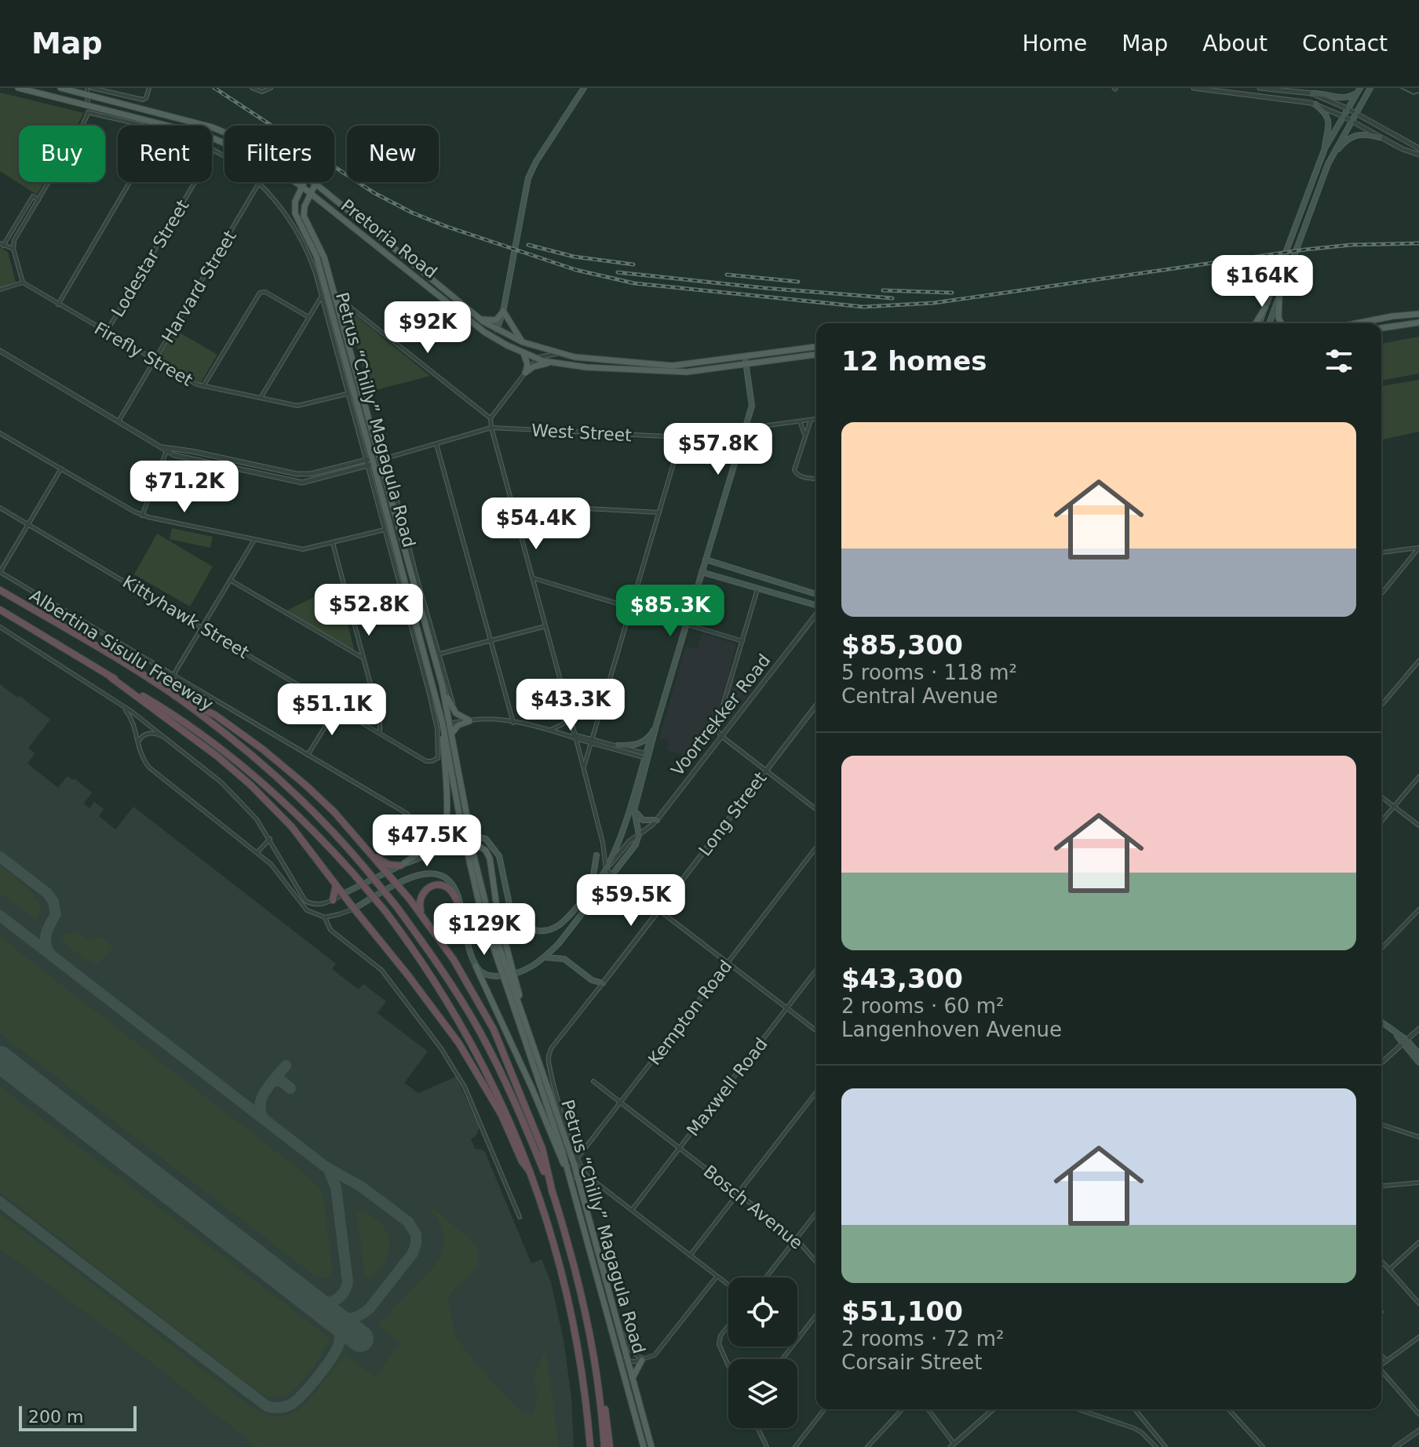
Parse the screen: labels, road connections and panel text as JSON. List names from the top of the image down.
{
  "streets": {
    "highway": ["Albertina Sisulu Freeway"],
    "main road": ["Pretoria Road", "Petrus “Chilly” Magagula Road", "Voortrekker Road"],
    "street": [
      "Lodestar Street",
      "Harvard Street",
      "Firefly Street",
      "West Street",
      "Kittyhawk Street",
      "Long Street",
      "Kempton Road",
      "Maxwell Road",
      "Bosch Avenue"
    ]
  },
  "crossings": [
    ["Pretoria Road", "Petrus “Chilly” Magagula Road"],
    ["Lodestar Street", "Firefly Street"],
    ["Harvard Street", "Firefly Street"],
    ["Petrus “Chilly” Magagula Road", "West Street"],
    ["Petrus “Chilly” Magagula Road", "Long Street"],
    ["Petrus “Chilly” Magagula Road", "Kempton Road"],
    ["Long Street", "Kempton Road"],
    ["Kempton Road", "Bosch Avenue"],
    ["Maxwell Road", "Bosch Avenue"]
  ],
  "scale_bar": "200 m",
  "page": {
    "header": "Map",
    "nav": [
      "Home",
      "Map",
      "About",
      "Contact"
    ],
    "chip": [
      "Buy",
      "Rent",
      "Filters",
      "New"
    ],
    "price": [
      "$164K",
      "$92K",
      "$57.8K",
      "$71.2K",
      "$54.4K",
      "$52.8K",
      "$85.3K",
      "$43.3K",
      "$51.1K",
      "$47.5K",
      "$59.5K",
      "$129K"
    ],
    "heading": "12 homes",
    "list": [
      {
        "name": "$85,300",
        "note": "5 rooms · 118 m² · Central Avenue"
      },
      {
        "name": "$43,300",
        "note": "2 rooms · 60 m² · Langenhoven Avenue"
      },
      {
        "name": "$51,100",
        "note": "2 rooms · 72 m² · Corsair Street"
      }
    ],
    "scale": "200 m"
  }
}
